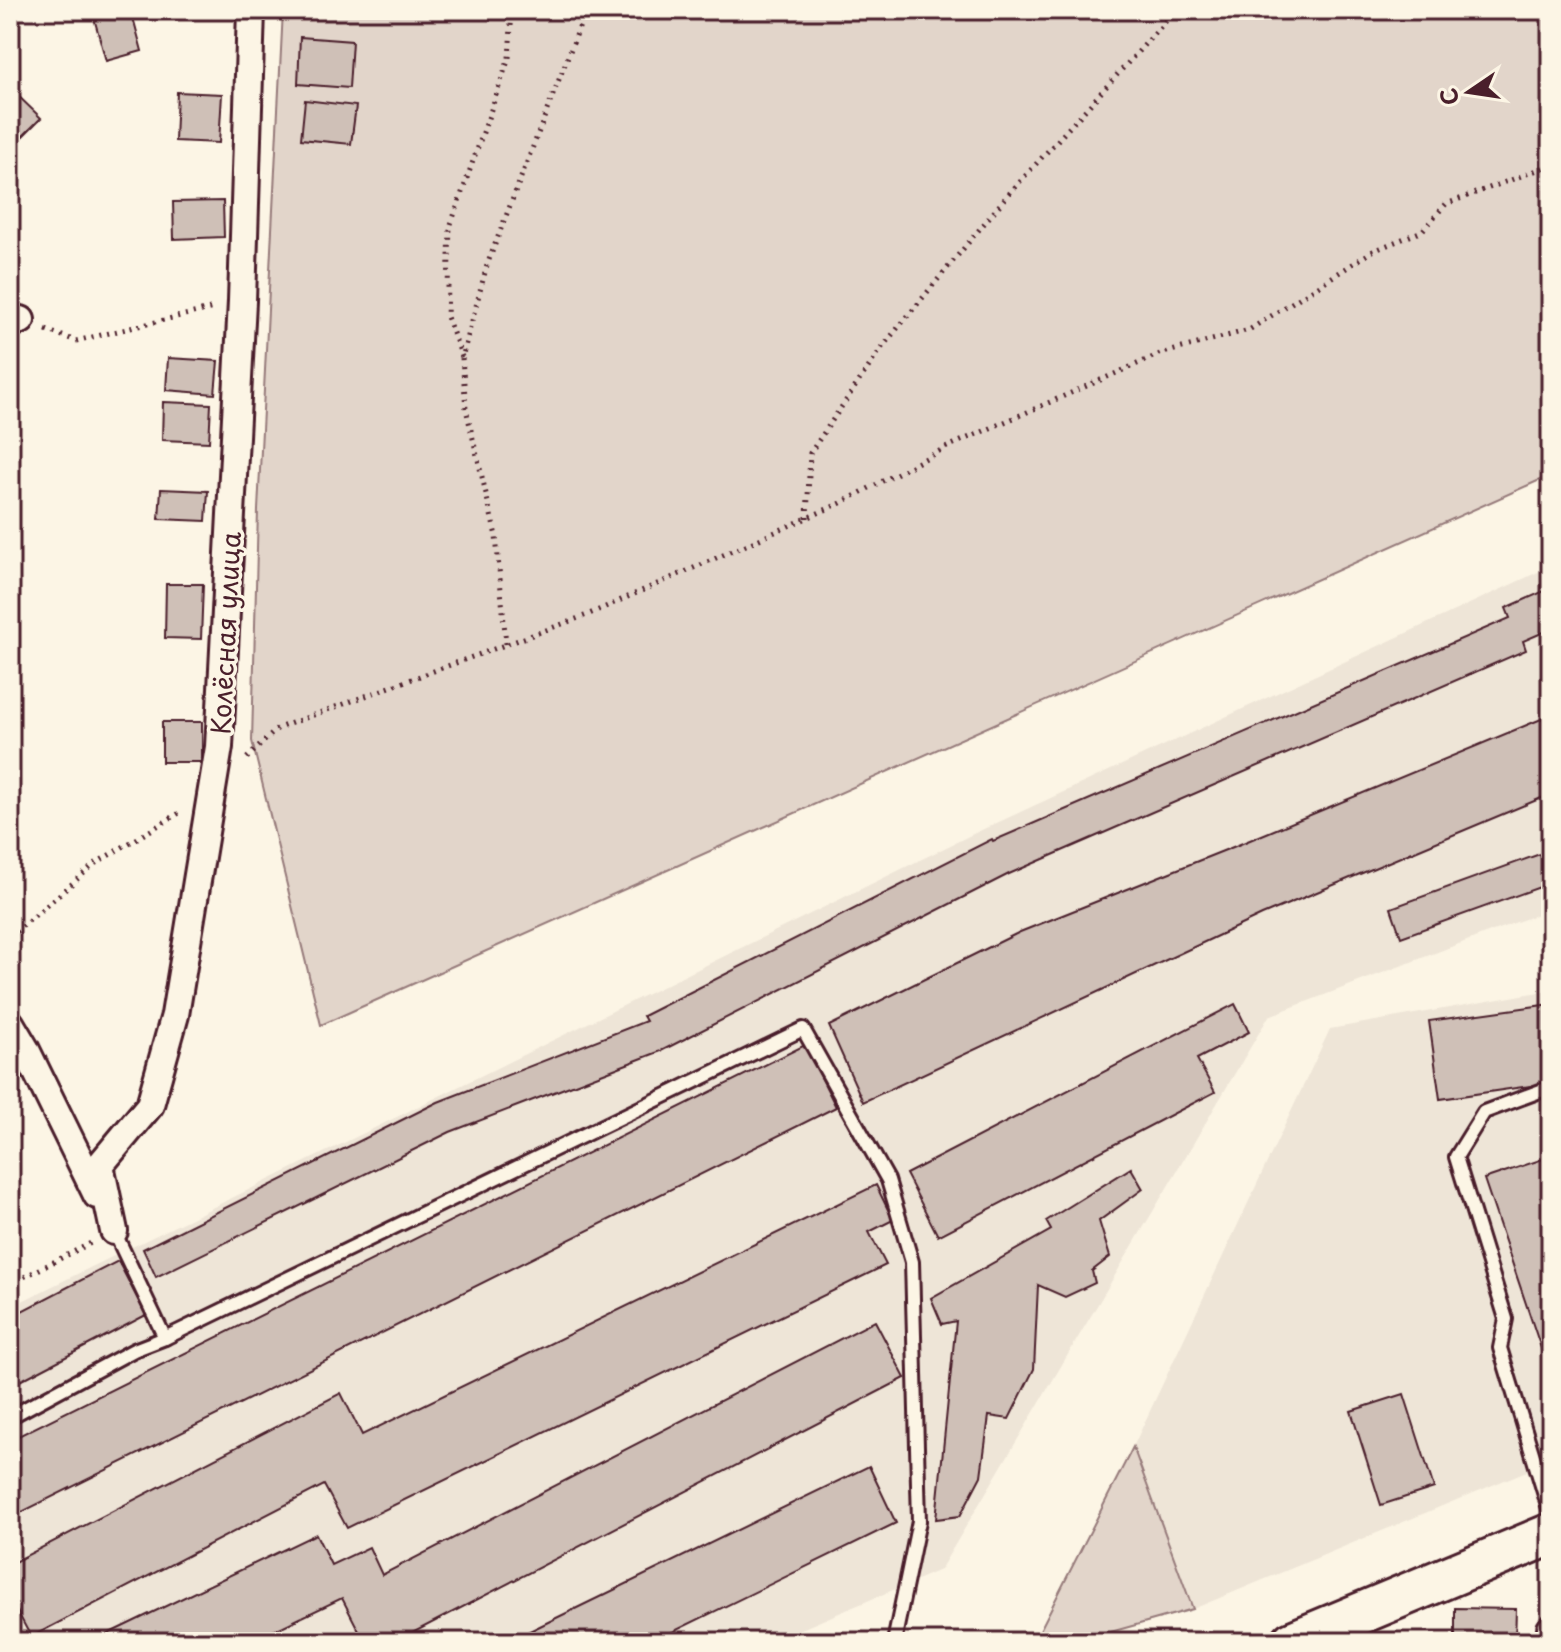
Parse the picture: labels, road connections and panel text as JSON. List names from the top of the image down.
{
  "streets": {
    "street": ["Колёсная улица"]
  },
  "north": "left"
}
